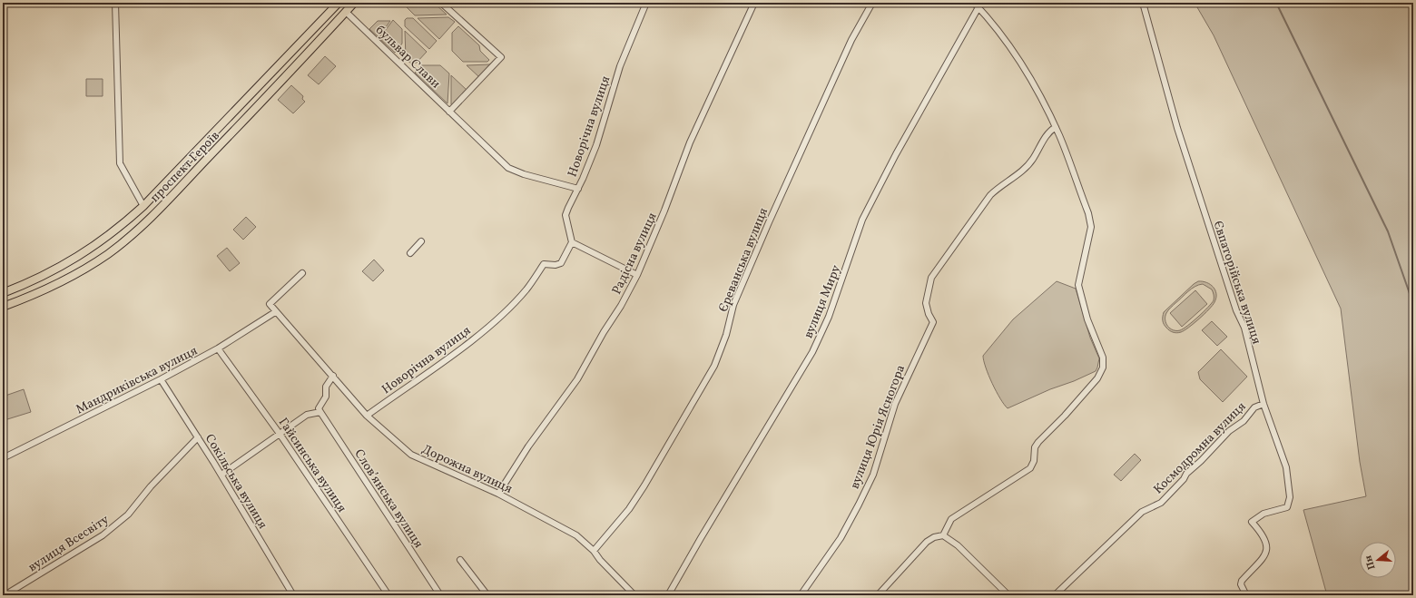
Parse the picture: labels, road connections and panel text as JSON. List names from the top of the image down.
{
  "streets": {
    "main road": ["бульвар Слави", "проспект Героїв"],
    "street": [
      "Новорічна вулиця",
      "Радісна вулиця",
      "Єреванська вулиця",
      "Євпаторійська вулиця",
      "вулиця Миру",
      "Мандриківська вулиця",
      "вулиця Юрія Ясногора",
      "Космодромна вулиця",
      "Гайсинська вулиця",
      "Дорожна вулиця",
      "Сокільська вулиця",
      "Словʼянська вулиця",
      "вулиця Всесвіту"
    ]
  },
  "crossings": [
    ["бульвар Слави", "Новорічна вулиця"],
    ["бульвар Слави", "проспект Героїв"],
    ["Новорічна вулиця", "Дорожна вулиця"],
    ["Радісна вулиця", "Дорожна вулиця"],
    ["Єреванська вулиця", "Дорожна вулиця"],
    ["Євпаторійська вулиця", "Космодромна вулиця"],
    ["Мандриківська вулиця", "Гайсинська вулиця"],
    ["Мандриківська вулиця", "Дорожна вулиця"],
    ["Мандриківська вулиця", "Сокільська вулиця"],
    ["Сокільська вулиця", "вулиця Всесвіту"]
  ],
  "north": "left"
}
